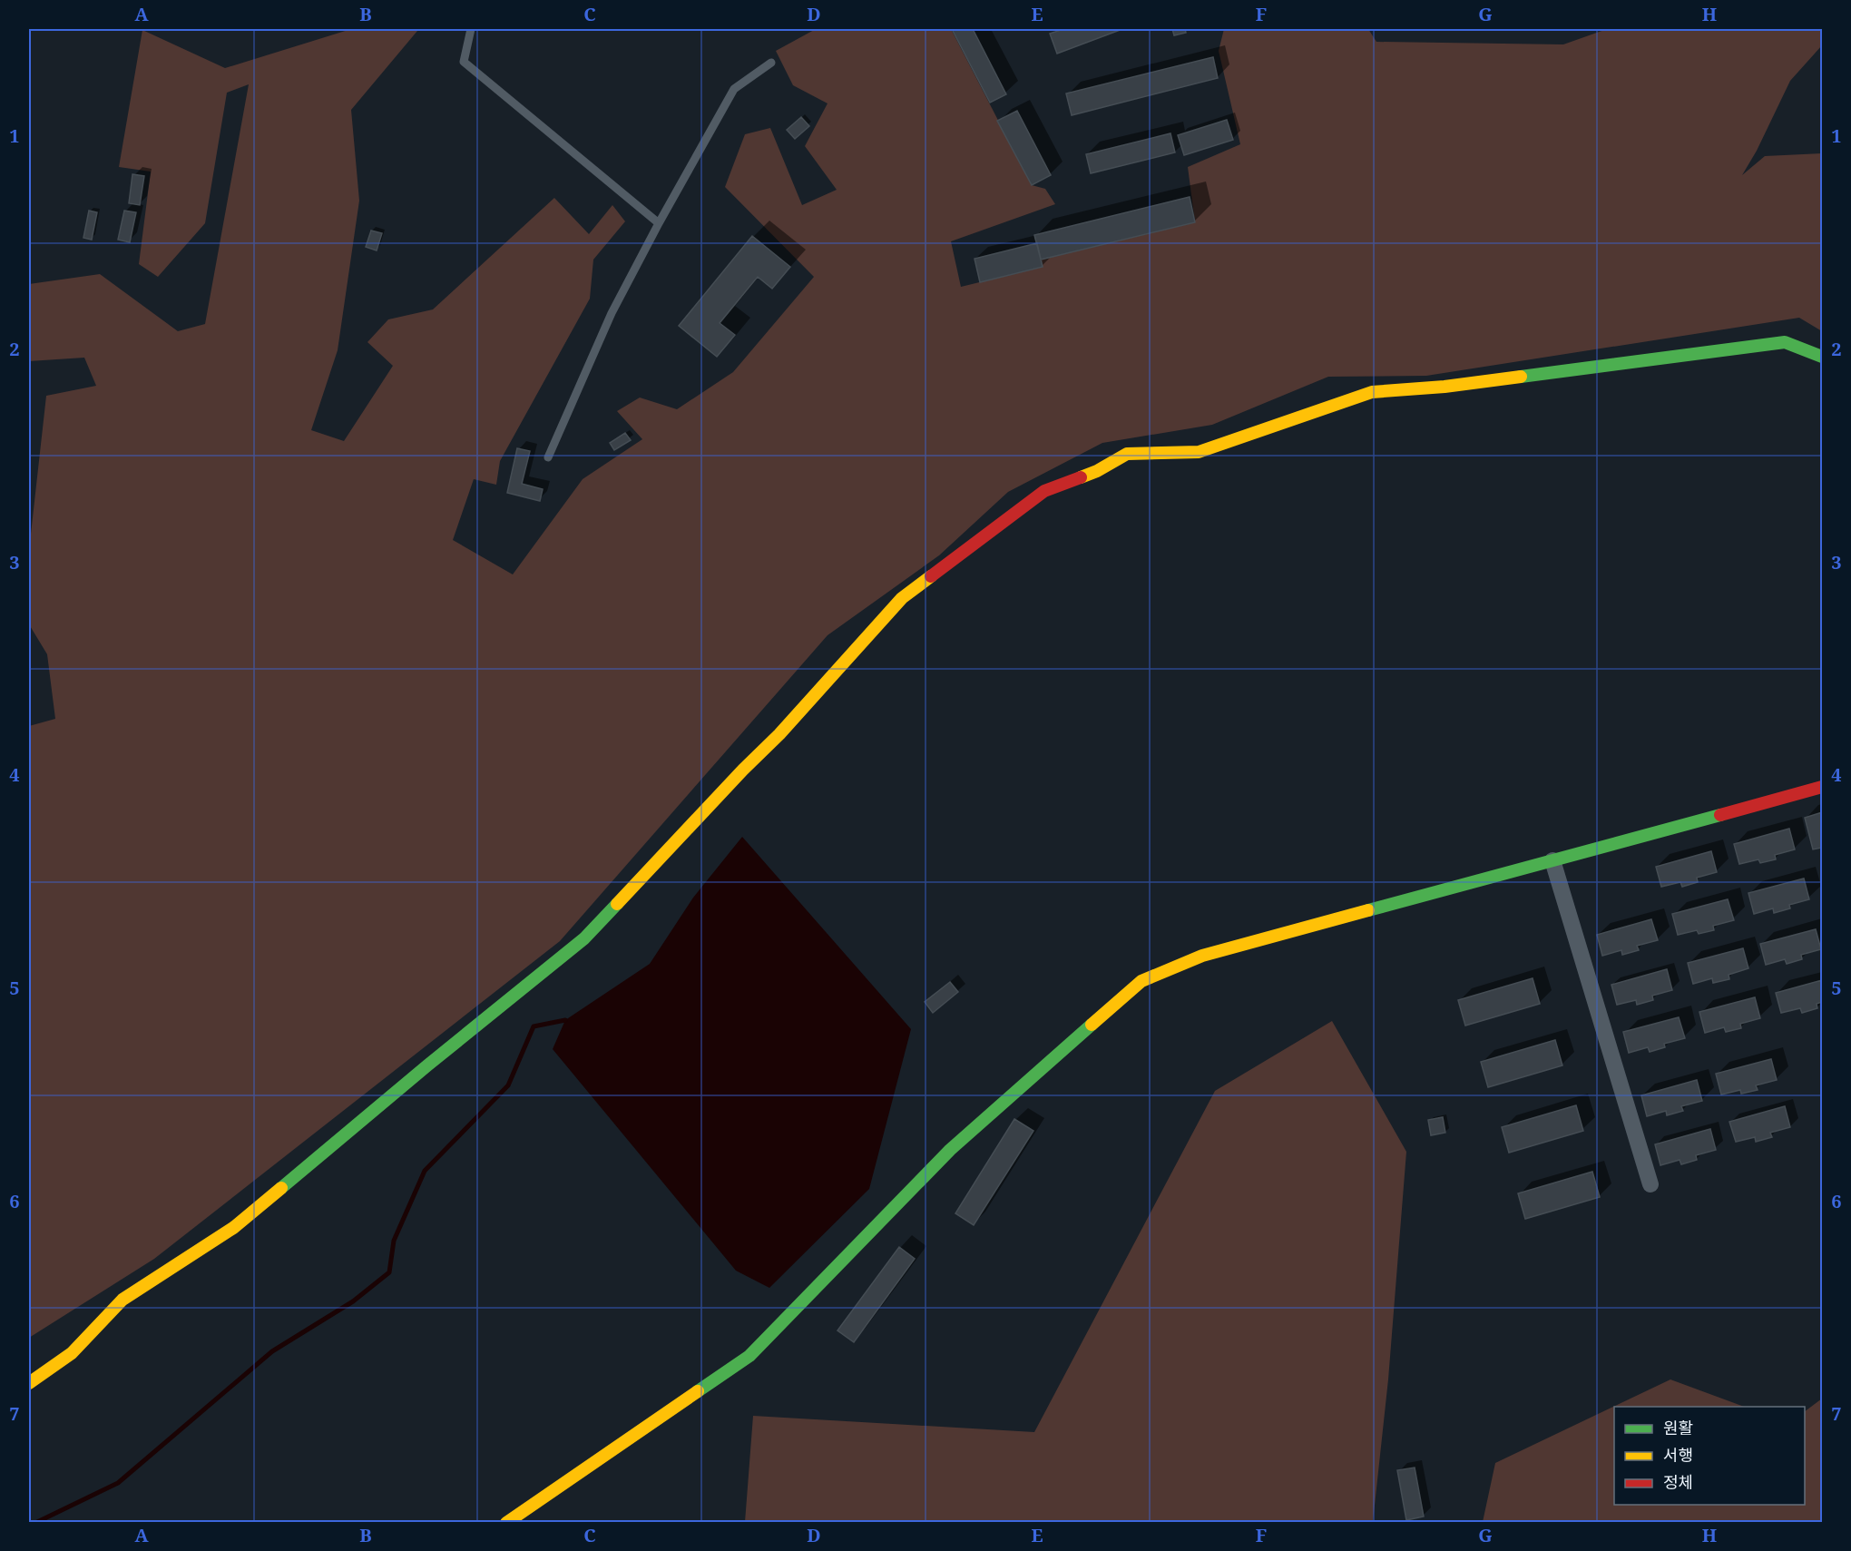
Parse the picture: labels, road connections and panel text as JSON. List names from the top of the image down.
{
  "legend": ["원활", "서행", "정체"],
  "grid": {
    "columns": [
      "A",
      "B",
      "C",
      "D",
      "E",
      "F",
      "G",
      "H"
    ],
    "rows": [
      "1",
      "2",
      "3",
      "4",
      "5",
      "6",
      "7"
    ]
  }
}
